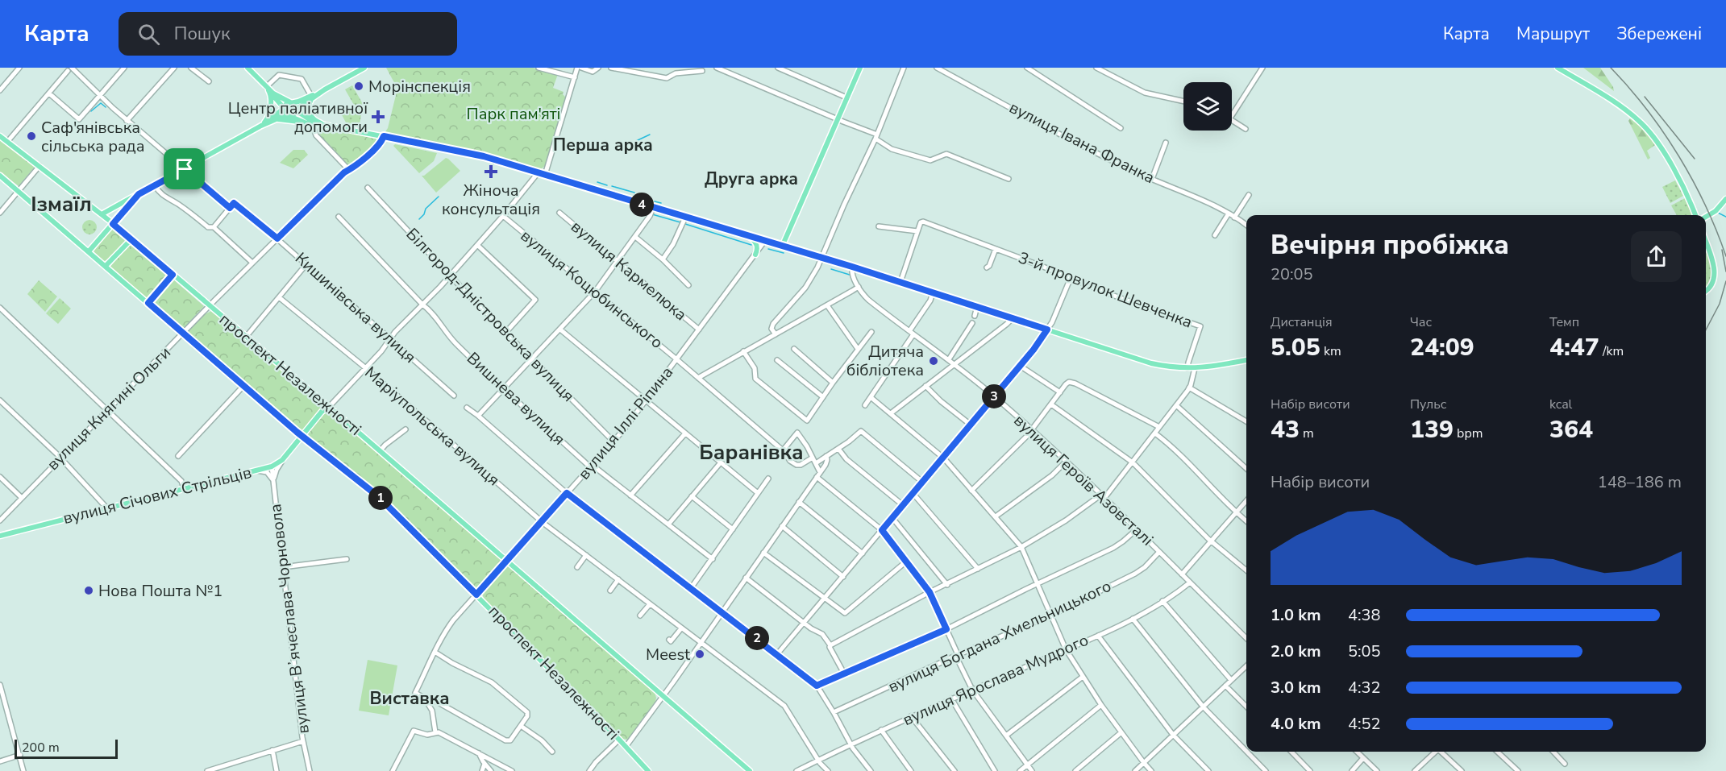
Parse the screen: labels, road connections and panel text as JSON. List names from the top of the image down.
{
  "streets": {
    "main road": ["проспект Незалежності", "вулиця Січових Стрільців"],
    "street": [
      "вулиця Івана Франка",
      "вулиця Кармелюка",
      "вулиця Коцюбинського",
      "3-й провулок Шевченка",
      "Кишинівська вулиця",
      "Білгород-Дністровська вулиця",
      "Вишнева вулиця",
      "вулиця Княгині Ольги",
      "вулиця Іллі Ріпина",
      "Маріупольська вулиця",
      "вулиця Героїв Азовсталі",
      "вулиця Вʼячеслава Чорновола",
      "вулиця Богдана Хмельницького",
      "вулиця Ярослава Мудрого"
    ]
  },
  "crossings": [
    ["вулиця Кармелюка", "вулиця Іллі Ріпина"],
    ["вулиця Коцюбинського", "вулиця Іллі Ріпина"],
    ["Кишинівська вулиця", "вулиця Княгині Ольги"],
    ["Білгород-Дністровська вулиця", "вулиця Іллі Ріпина"],
    ["проспект Незалежності", "вулиця Княгині Ольги"],
    ["проспект Незалежності", "вулиця Іллі Ріпина"],
    ["проспект Незалежності", "вулиця Січових Стрільців"],
    ["Вишнева вулиця", "вулиця Іллі Ріпина"],
    ["вулиця Іллі Ріпина", "Маріупольська вулиця"],
    ["Маріупольська вулиця", "вулиця Ярослава Мудрого"],
    ["вулиця Героїв Азовсталі", "вулиця Богдана Хмельницького"],
    ["вулиця Героїв Азовсталі", "вулиця Ярослава Мудрого"],
    ["вулиця Січових Стрільців", "вулиця Вʼячеслава Чорновола"]
  ],
  "districts": [
    "Перша арка",
    "Друга арка",
    "Ізмаїл",
    "Баранівка",
    "Виставка"
  ],
  "parks": ["Парк пам'яті"],
  "places": {
    "other": [
      "Морінспекція",
      "Саф'янівська сільська рада",
      "Дитяча бібліотека",
      "Нова Пошта №1",
      "Meest"
    ],
    "health": ["Центр паліативної допомоги", "Жіноча консультація"]
  },
  "scale_bar": "200 m",
  "page": {
    "header": "Карта",
    "search": "Пошук",
    "nav": ["Карта", "Маршрут", "Збережені"],
    "pins": [
      "4",
      "3",
      "1",
      "2"
    ],
    "heading": ["Вечірня пробіжка", "20:05"],
    "stats": [
      ["Дистанція", "5.05 km"],
      ["Час", "24:09"],
      ["Темп", "4:47 /km"],
      ["Набір висоти", "43 m"],
      ["Пульс", "139 bpm"],
      ["kcal", "364"]
    ],
    "chart": ["Набір висоти", "148–186 m"],
    "list": [
      {
        "name": "1.0 km",
        "note": "4:38"
      },
      {
        "name": "2.0 km",
        "note": "5:05"
      },
      {
        "name": "3.0 km",
        "note": "4:32"
      },
      {
        "name": "4.0 km",
        "note": "4:52"
      }
    ],
    "scale": "200 m"
  }
}
